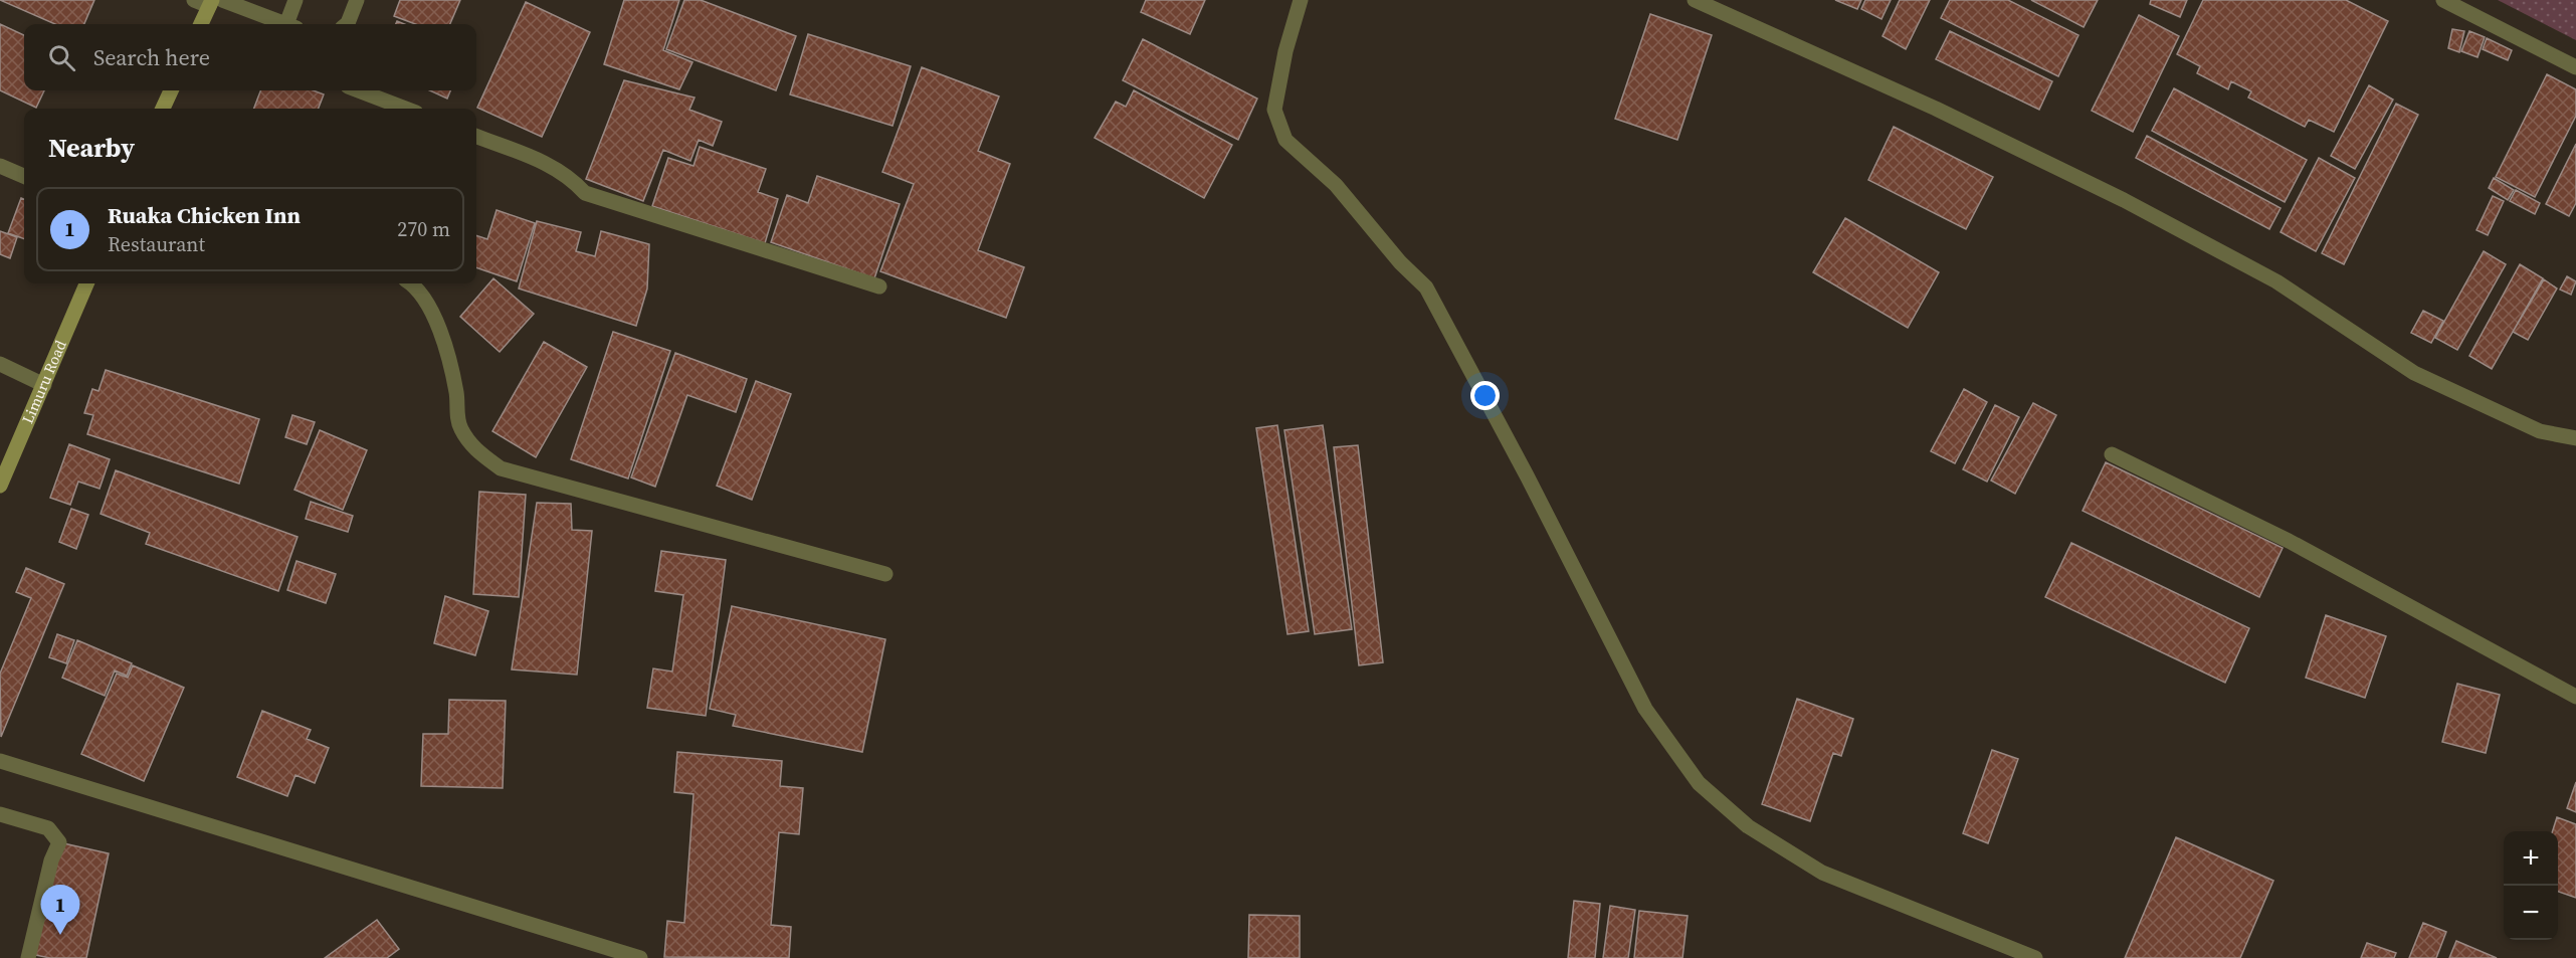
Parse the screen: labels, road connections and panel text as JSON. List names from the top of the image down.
{
  "streets": {
    "main road": ["Limuru Road"]
  },
  "page": {
    "search": "Search here",
    "heading": "Nearby",
    "list": [
      {
        "mark": "1",
        "name": "Ruaka Chicken Inn",
        "note": "Restaurant",
        "value": "270 m"
      }
    ],
    "map_buttons": ["+", "−"],
    "pins": "1"
  }
}
